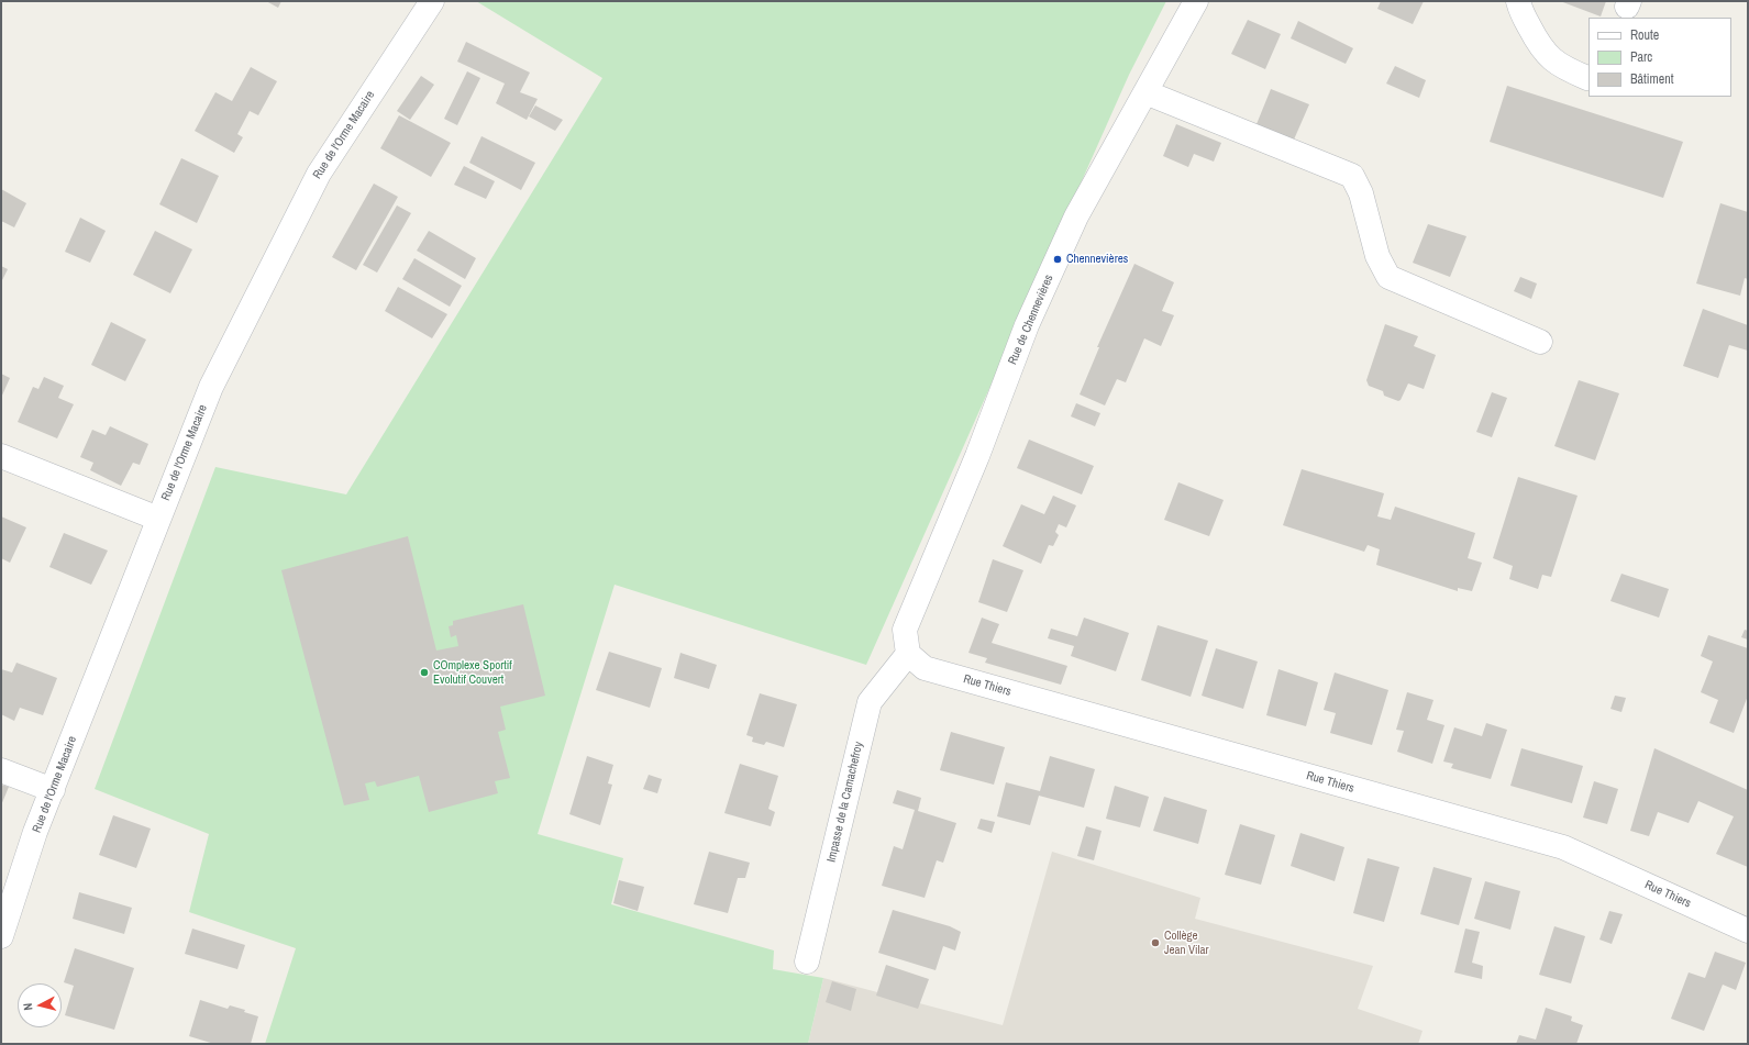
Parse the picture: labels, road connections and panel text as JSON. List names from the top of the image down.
{
  "streets": {
    "street": [
      "Rue de l'Orme Macaire",
      "Rue de Chennevières",
      "Rue Thiers",
      "Impasse de la Camachefroy"
    ]
  },
  "crossings": [
    ["Rue de Chennevières", "Rue Thiers"],
    ["Rue de Chennevières", "Impasse de la Camachefroy"],
    ["Rue Thiers", "Impasse de la Camachefroy"]
  ],
  "places": ["Chennevières", "COmplexe Sportif Evolutif Couvert", "Collège Jean Vilar"],
  "legend": ["Route", "Parc", "Bâtiment"],
  "north": "left"
}
